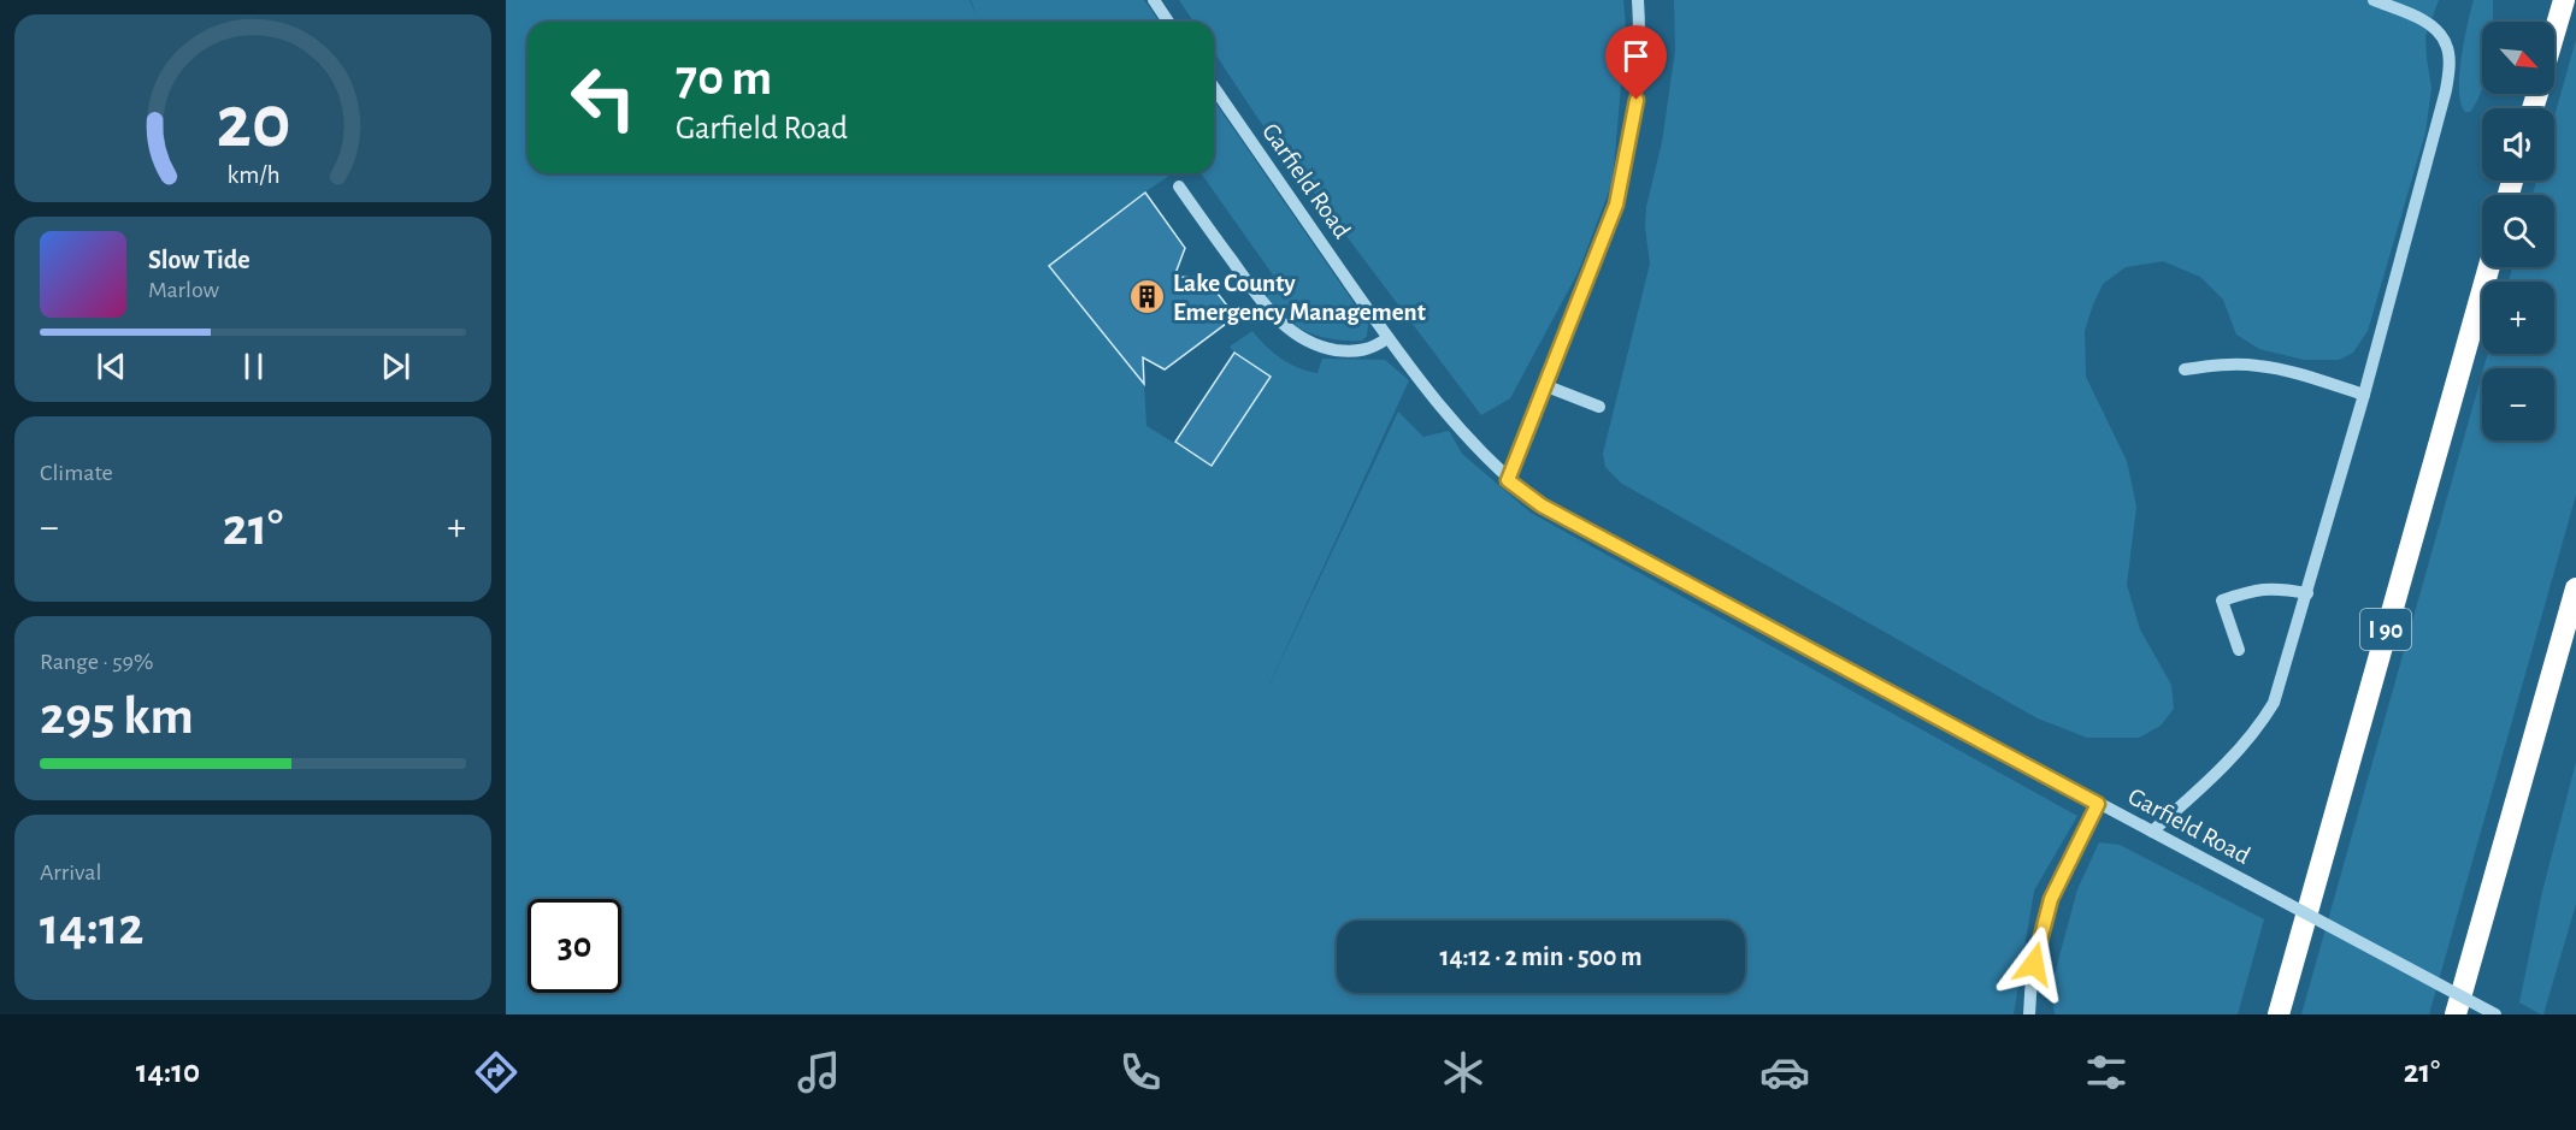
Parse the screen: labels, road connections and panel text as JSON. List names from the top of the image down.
{
  "streets": {
    "highway": ["I 90"],
    "street": ["Garfield Road"]
  },
  "places": {
    "building": ["Lake County Emergency Management"]
  },
  "north": "bottom right",
  "page": {
    "map_buttons": ["+", "−"],
    "turn": ["70 m", "Garfield Road"],
    "song": ["Slow Tide", "Marlow"],
    "tile": [
      "Climate",
      ["Range · 59%", "295 km"],
      ["Arrival", "14:12"]
    ],
    "heat": ["−", "21°", "+"],
    "limit": "30",
    "trip": "14:12 · 2 min · 500 m",
    "tabs": ["14:10", "21°"],
    "gauge": ["20", "km/h"]
  }
}
